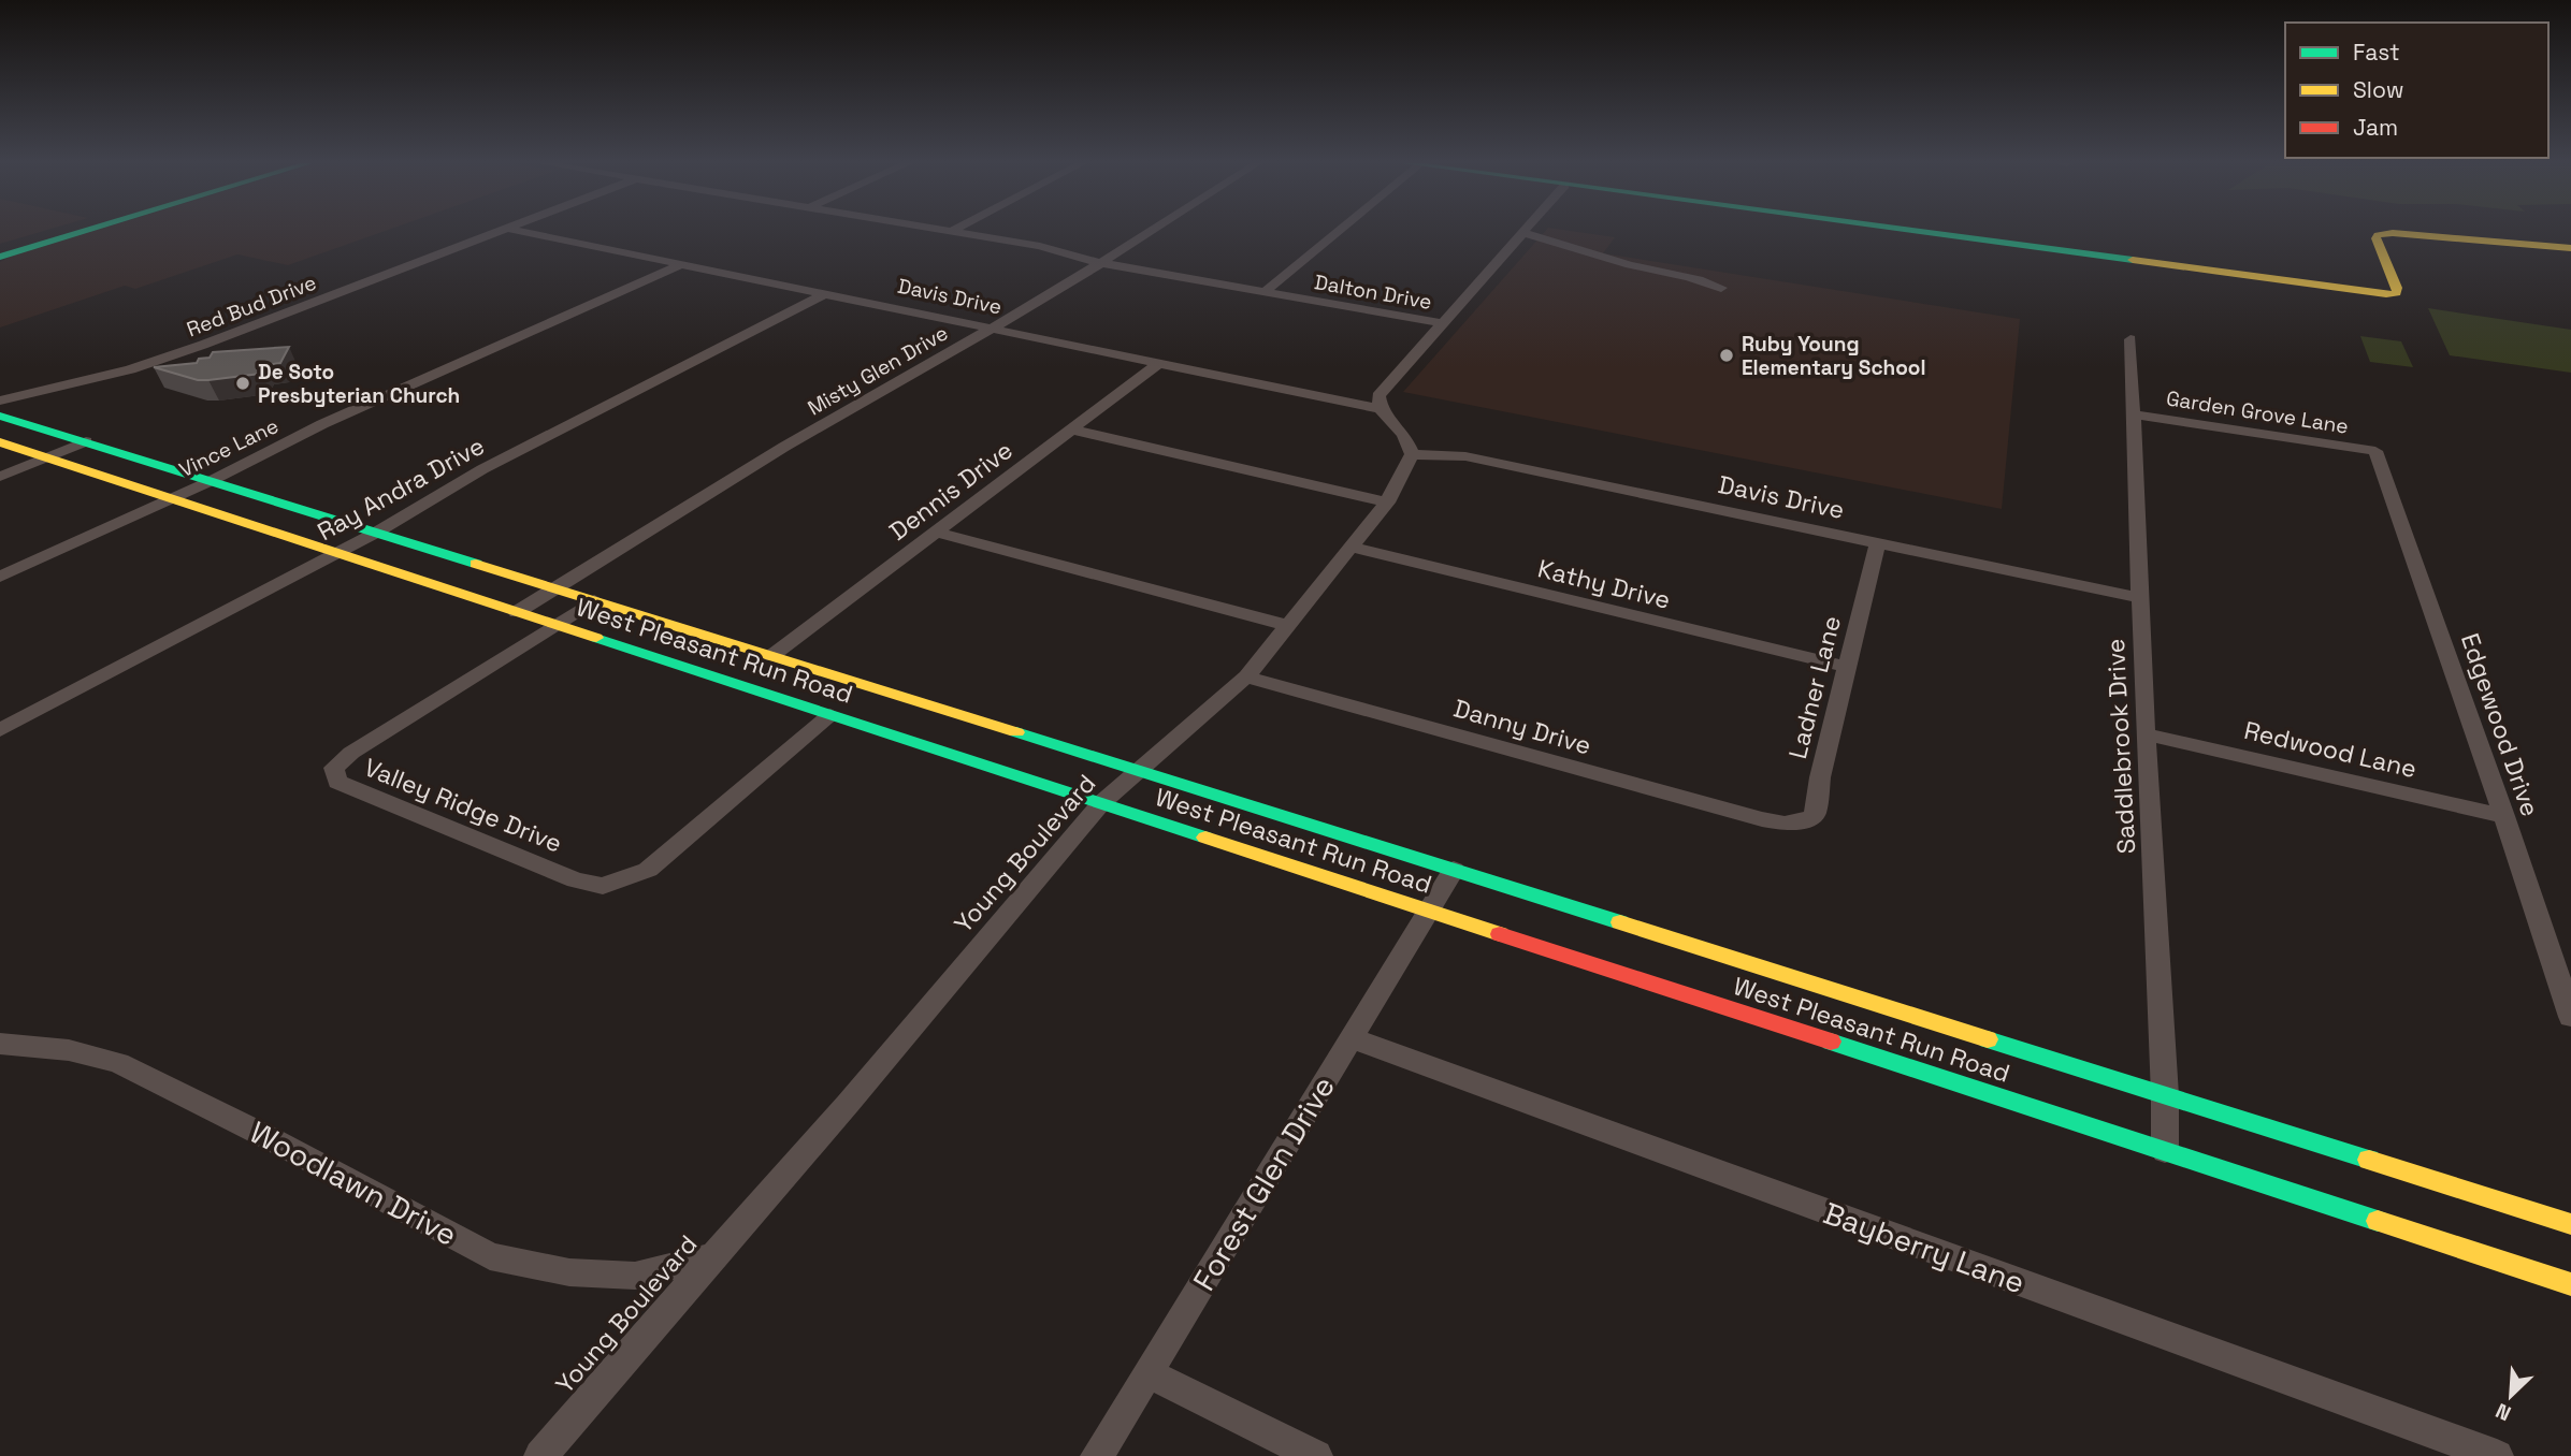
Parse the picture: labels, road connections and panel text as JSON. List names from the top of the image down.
{
  "streets": {
    "main road": ["West Pleasant Run Road"],
    "street": [
      "Dalton Drive",
      "Davis Drive",
      "Red Bud Drive",
      "Misty Glen Drive",
      "Garden Grove Lane",
      "Vince Lane",
      "Ray Andra Drive",
      "Dennis Drive",
      "Kathy Drive",
      "Ladner Lane",
      "Edgewood Drive",
      "Danny Drive",
      "Saddlebrook Drive",
      "Redwood Lane",
      "Valley Ridge Drive",
      "Young Boulevard",
      "Woodlawn Drive",
      "Forest Glen Drive",
      "Bayberry Lane"
    ]
  },
  "crossings": [
    ["Dalton Drive", "Misty Glen Drive"],
    ["Davis Drive", "Misty Glen Drive"],
    ["Davis Drive", "Vince Lane"],
    ["Davis Drive", "Ray Andra Drive"],
    ["Davis Drive", "Dennis Drive"],
    ["Davis Drive", "Ladner Lane"],
    ["Davis Drive", "Saddlebrook Drive"],
    ["Davis Drive", "Young Boulevard"],
    ["Misty Glen Drive", "West Pleasant Run Road"],
    ["Garden Grove Lane", "Edgewood Drive"],
    ["Garden Grove Lane", "Saddlebrook Drive"],
    ["Vince Lane", "West Pleasant Run Road"],
    ["Ray Andra Drive", "West Pleasant Run Road"],
    ["Dennis Drive", "West Pleasant Run Road"],
    ["Kathy Drive", "Ladner Lane"],
    ["Kathy Drive", "Young Boulevard"],
    ["West Pleasant Run Road", "Saddlebrook Drive"],
    ["West Pleasant Run Road", "Valley Ridge Drive"],
    ["West Pleasant Run Road", "Young Boulevard"],
    ["West Pleasant Run Road", "Forest Glen Drive"],
    ["Ladner Lane", "Danny Drive"],
    ["Edgewood Drive", "Redwood Lane"],
    ["Danny Drive", "Young Boulevard"],
    ["Saddlebrook Drive", "Redwood Lane"],
    ["Young Boulevard", "Woodlawn Drive"],
    ["Forest Glen Drive", "Bayberry Lane"]
  ],
  "places": ["Ruby Young Elementary School", "De Soto Presbyterian Church"],
  "legend": ["Fast", "Slow", "Jam"],
  "north": "bottom left"
}
